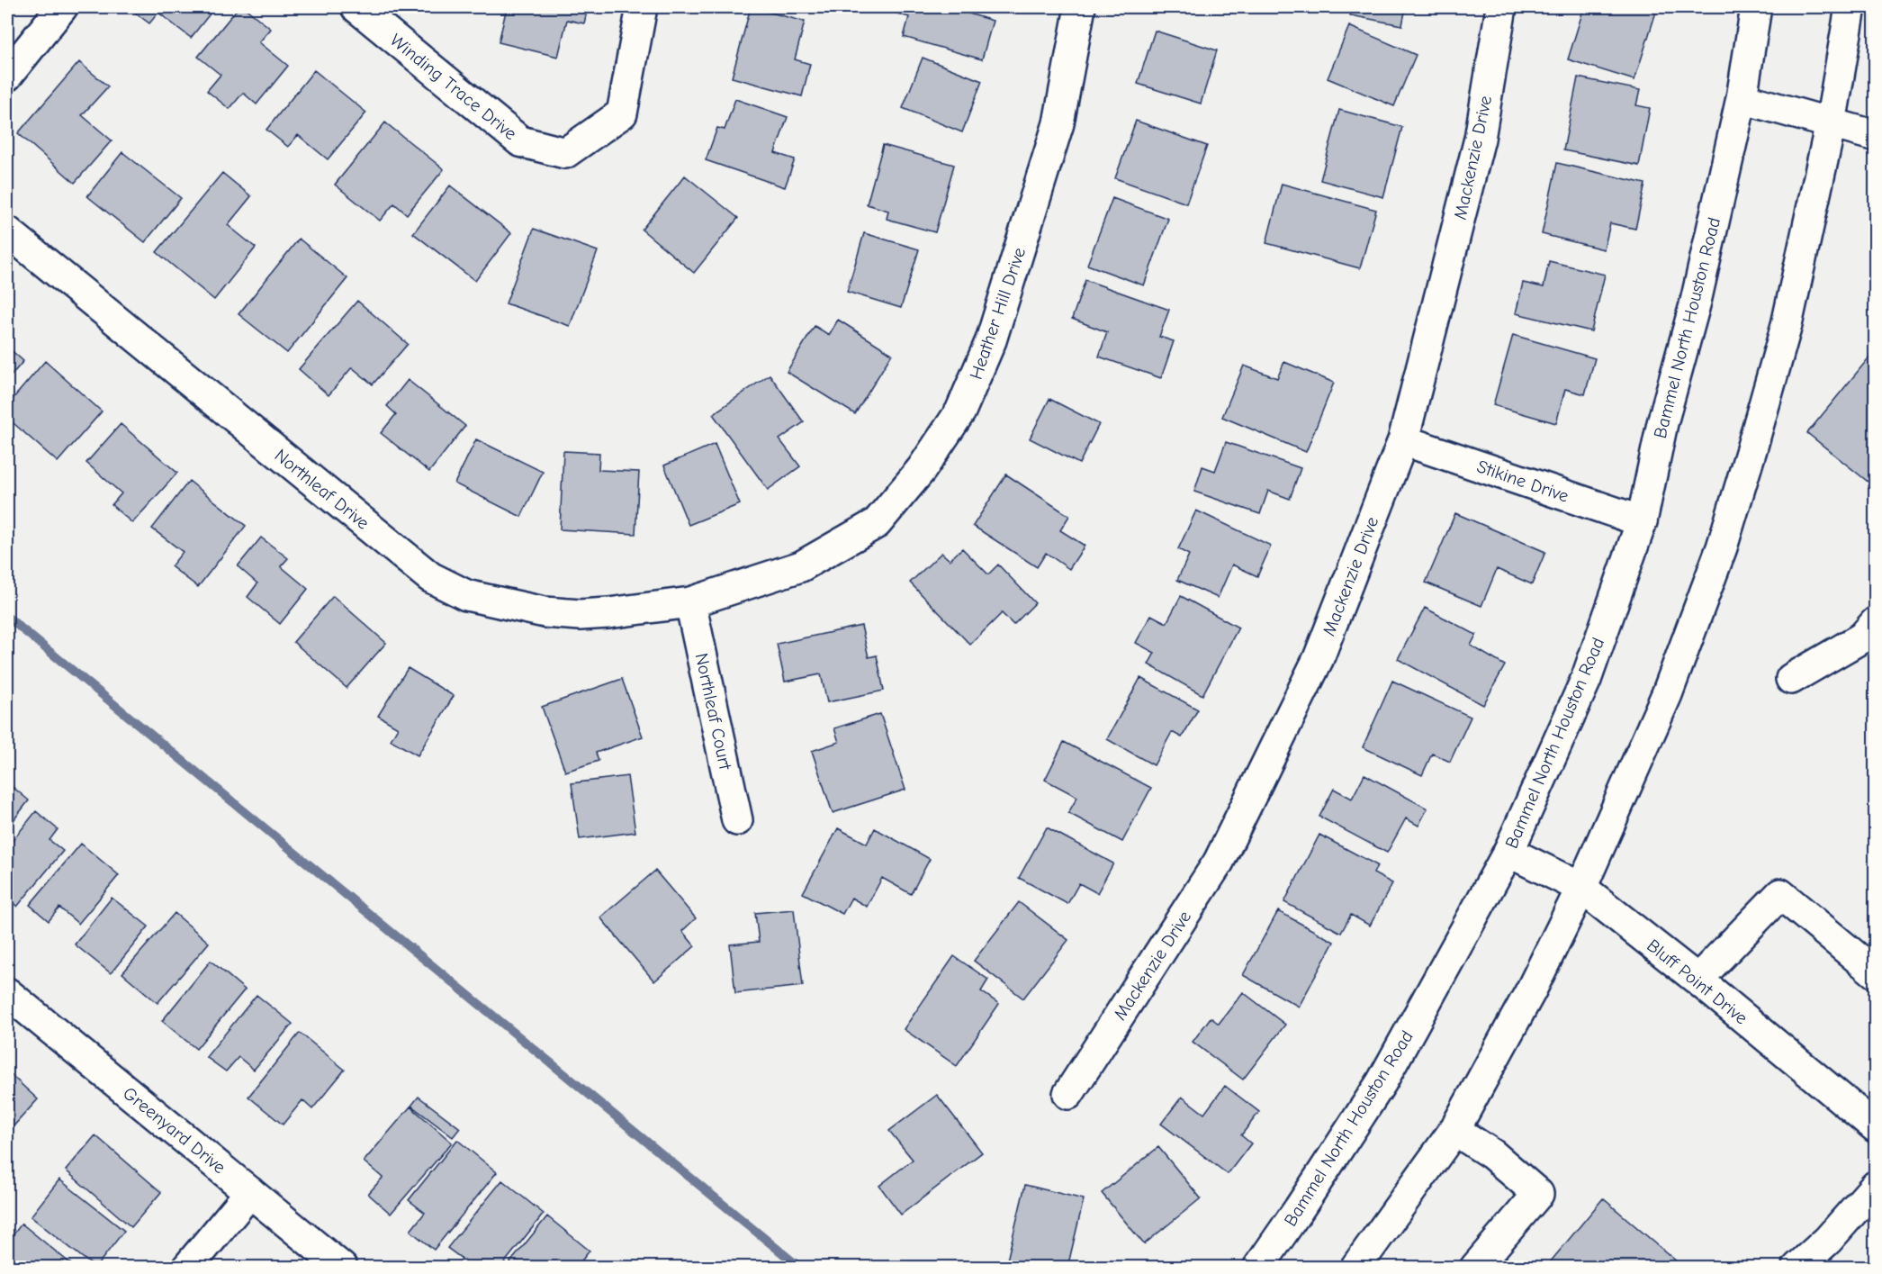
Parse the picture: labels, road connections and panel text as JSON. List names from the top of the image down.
{
  "streets": {
    "street": [
      "Winding Trace Drive",
      "Mackenzie Drive",
      "Heather Hill Drive",
      "Bammel North Houston Road",
      "Stikine Drive",
      "Northleaf Drive",
      "Northleaf Court",
      "Bluff Point Drive",
      "Greenyard Drive"
    ]
  },
  "crossings": [
    ["Mackenzie Drive", "Stikine Drive"],
    ["Heather Hill Drive", "Northleaf Drive"],
    ["Heather Hill Drive", "Northleaf Court"],
    ["Bammel North Houston Road", "Stikine Drive"],
    ["Bammel North Houston Road", "Bluff Point Drive"],
    ["Northleaf Drive", "Northleaf Court"]
  ]
}
